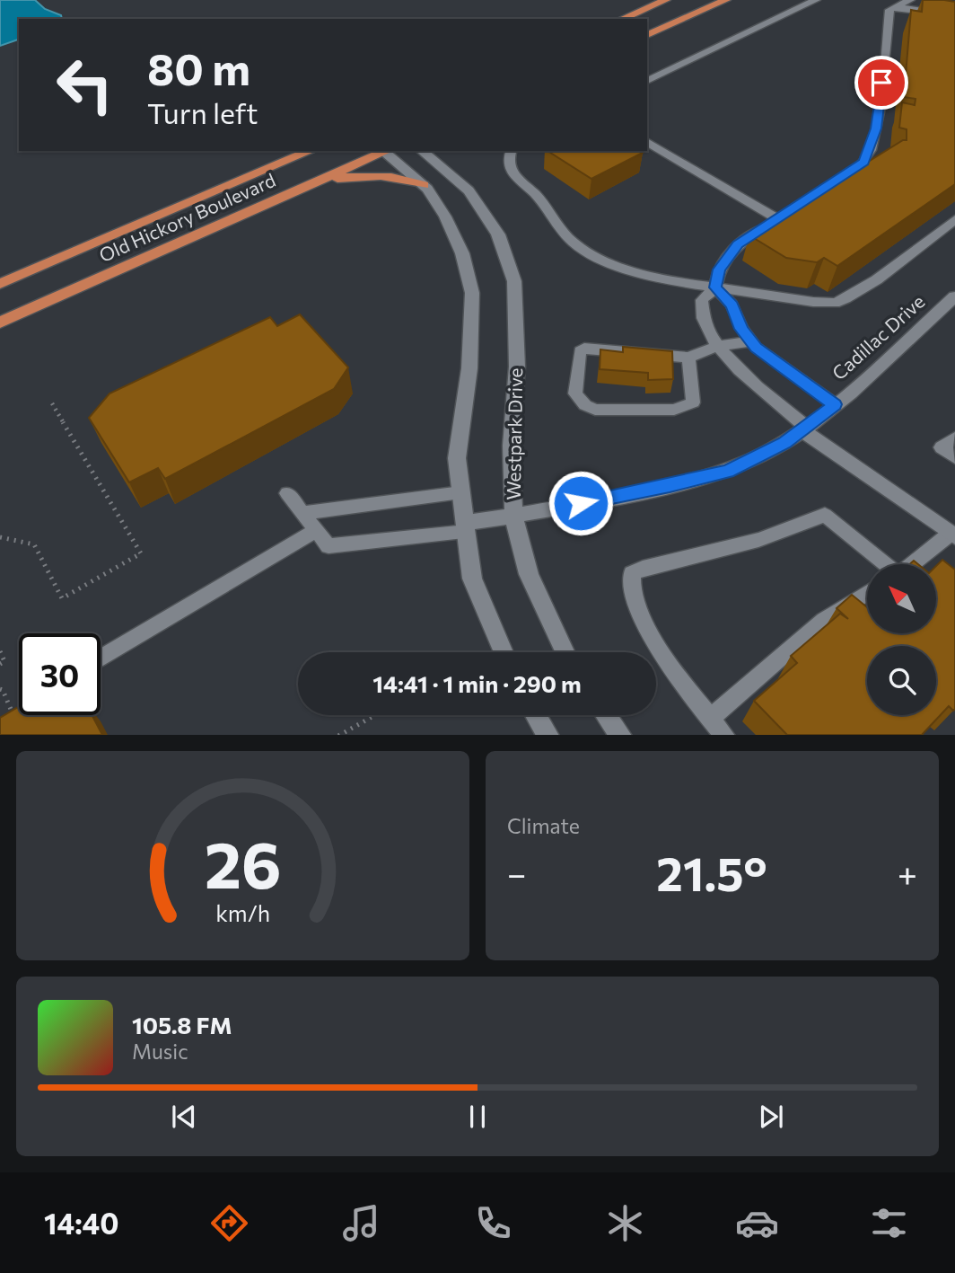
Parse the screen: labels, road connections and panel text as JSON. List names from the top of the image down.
{
  "streets": {
    "main road": ["Old Hickory Boulevard"],
    "street": ["Cadillac Drive", "Westpark Drive"]
  },
  "crossings": [
    ["Cadillac Drive", "Westpark Drive"]
  ],
  "north": "top left",
  "page": {
    "turn": ["80 m", "Turn left"],
    "limit": "30",
    "trip": "14:41 · 1 min · 290 m",
    "tile": "Climate",
    "heat": ["−", "21.5°", "+"],
    "song": ["105.8 FM", "Music"],
    "tabs": "14:40",
    "gauge": ["26", "km/h"]
  }
}
